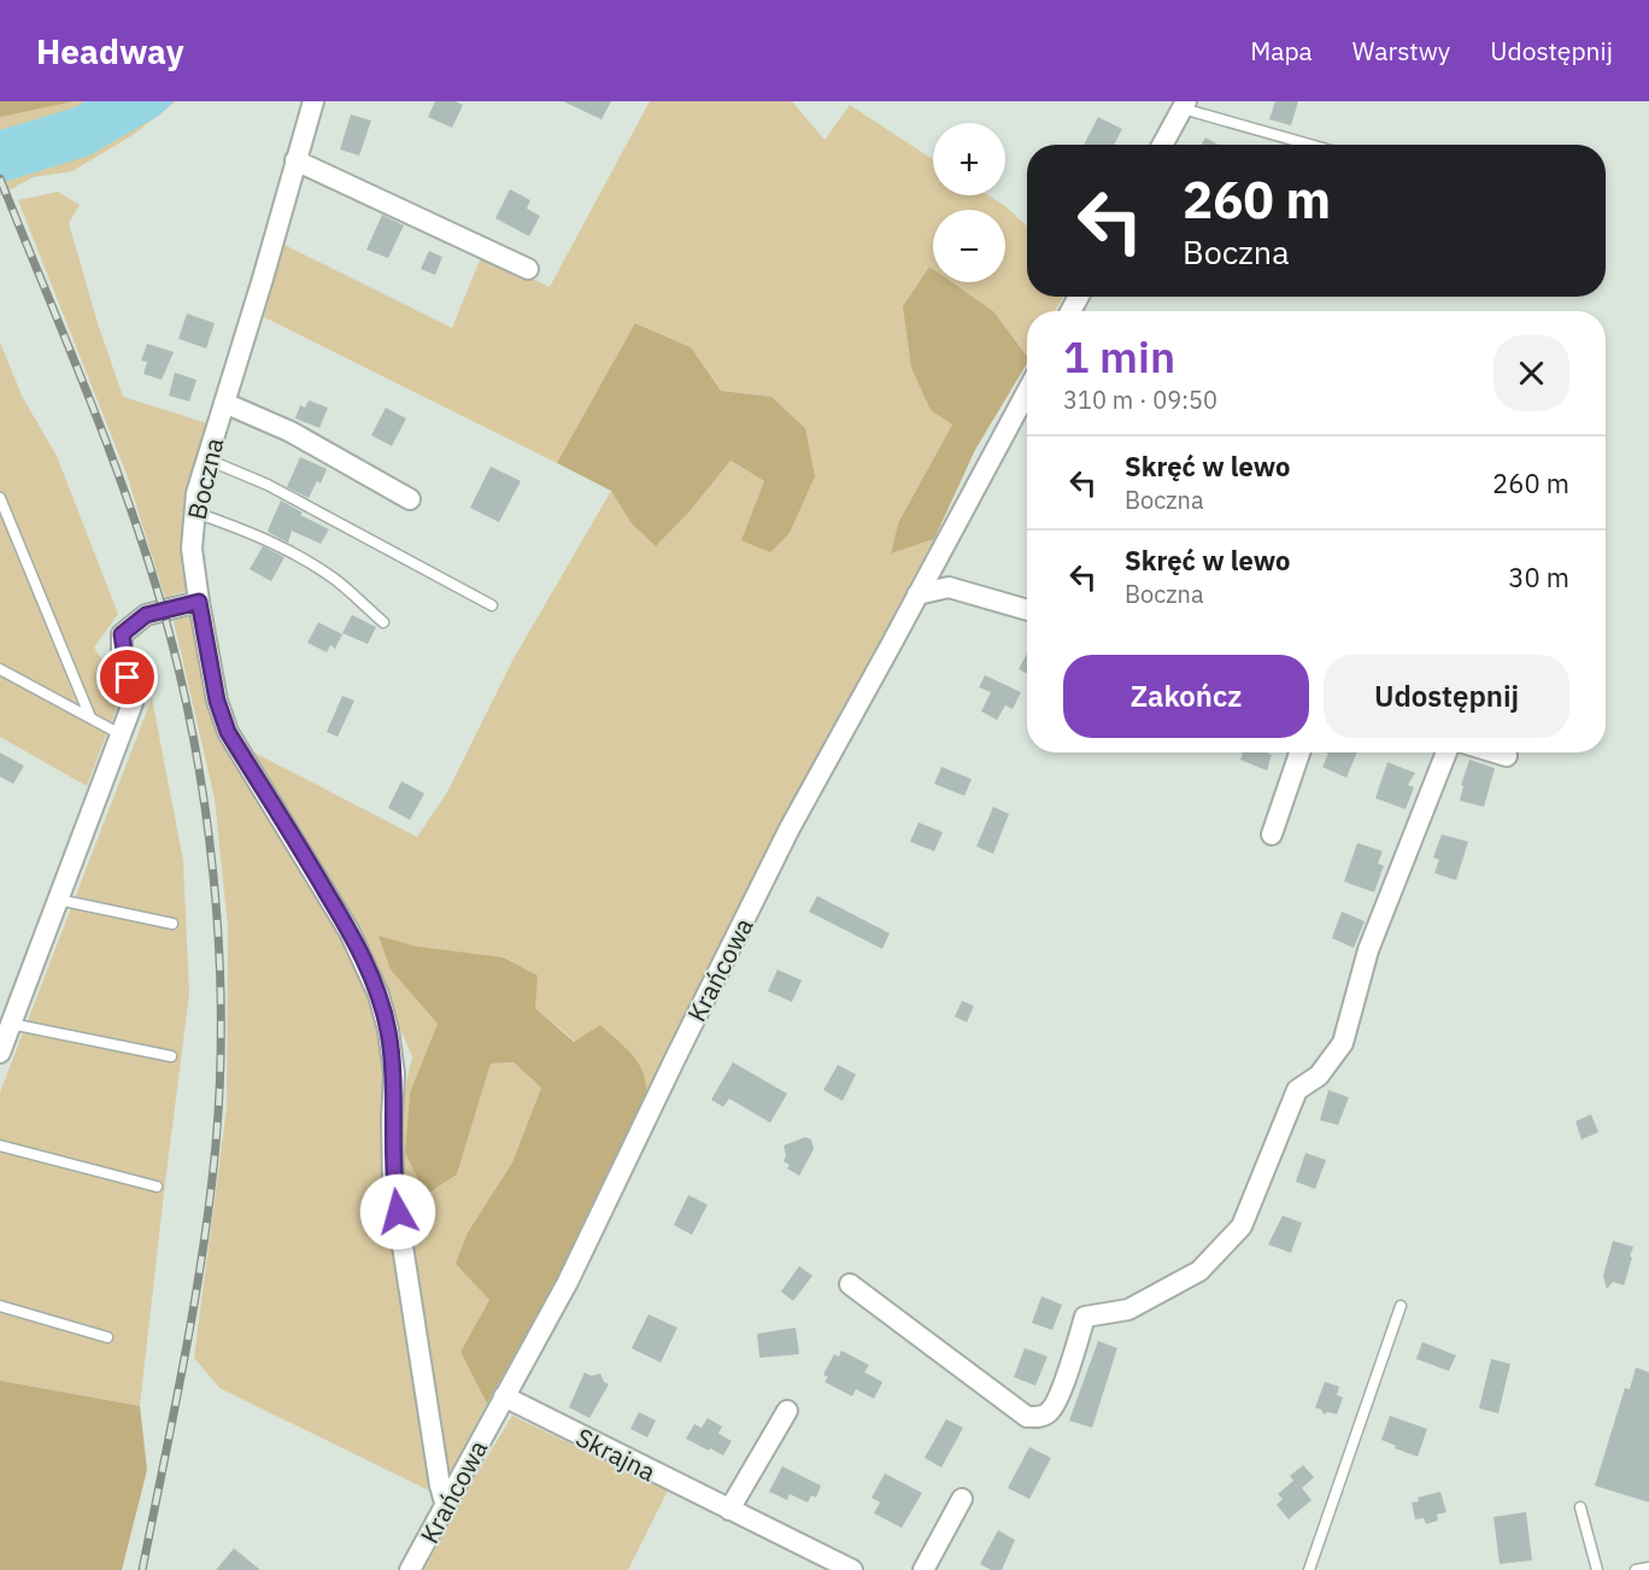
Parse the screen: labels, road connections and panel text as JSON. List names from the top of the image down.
{
  "streets": {
    "street": ["Boczna", "Krańcowa", "Skrajna"]
  },
  "crossings": [
    ["Boczna", "Krańcowa"],
    ["Krańcowa", "Skrajna"]
  ],
  "page": {
    "header": "Headway",
    "nav": ["Mapa", "Warstwy", "Udostępnij"],
    "map_buttons": ["+", "−"],
    "turn": ["260 m", "Boczna"],
    "heading": ["1 min", "310 m · 09:50"],
    "list": [
      {
        "name": "Skręć w lewo",
        "note": "Boczna",
        "value": "260 m"
      },
      {
        "name": "Skręć w lewo",
        "note": "Boczna",
        "value": "30 m"
      }
    ],
    "buttons": ["Zakończ", "Udostępnij"]
  }
}
